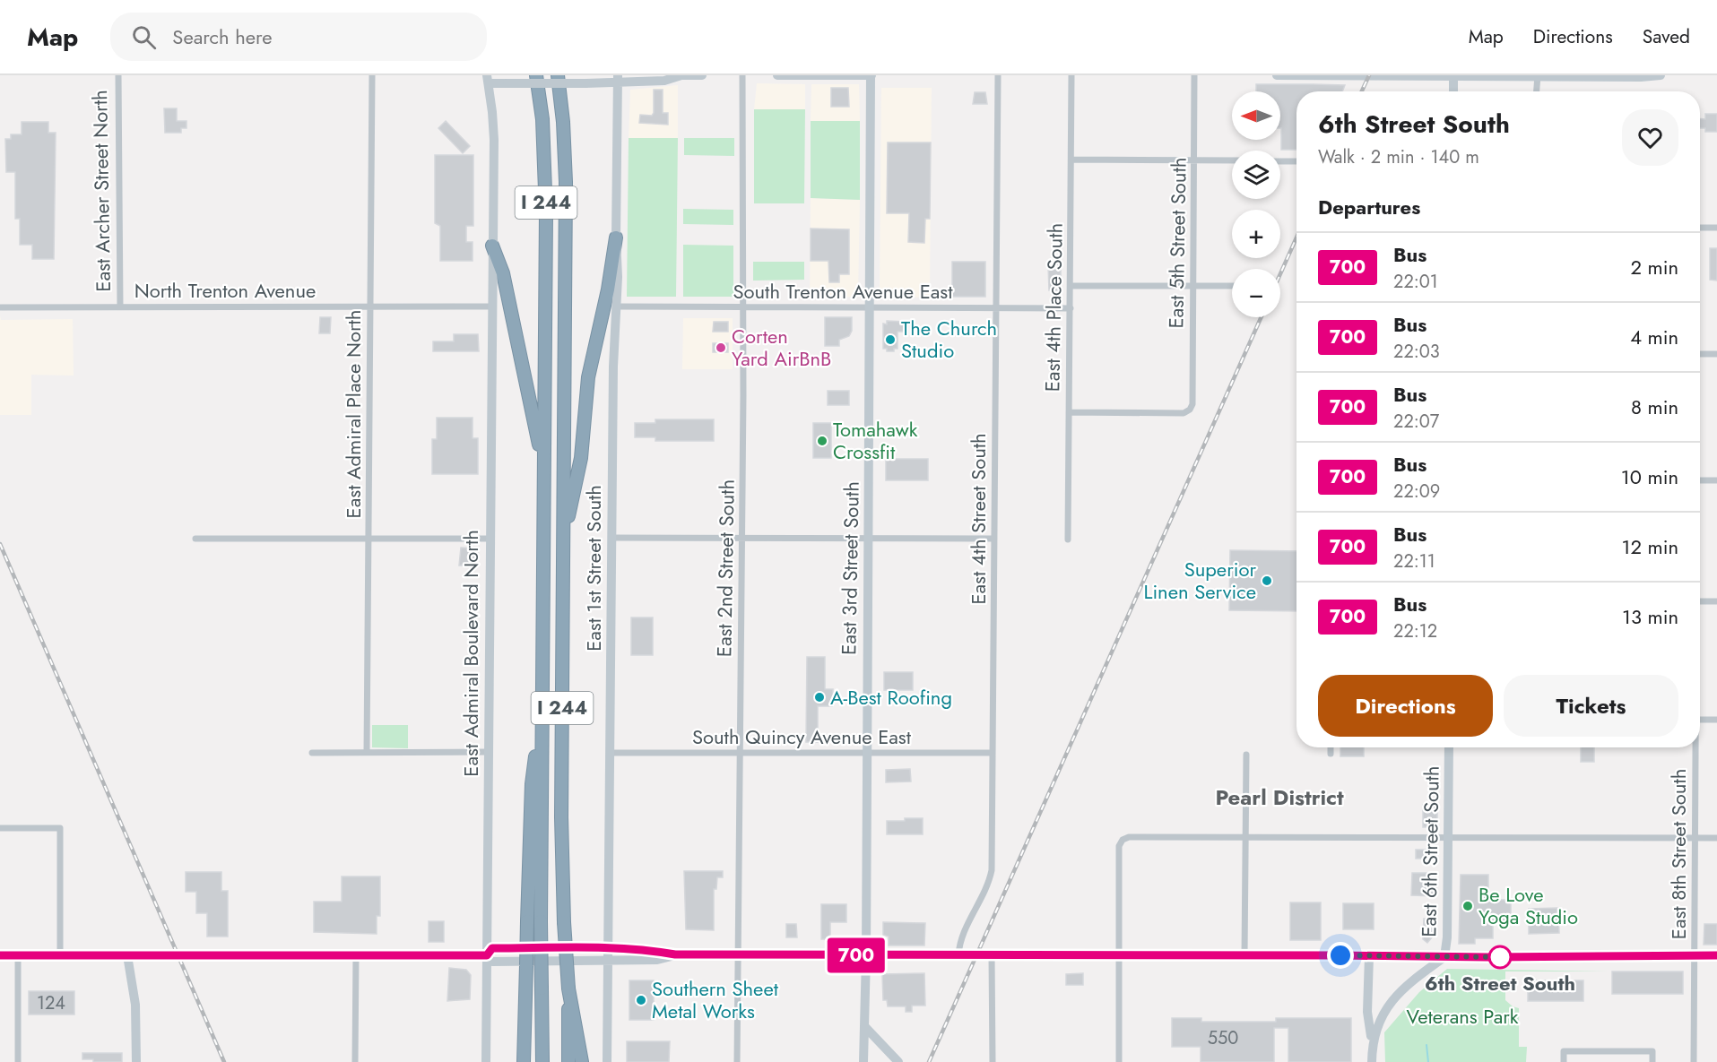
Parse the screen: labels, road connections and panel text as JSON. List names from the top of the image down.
{
  "streets": {
    "highway": ["I 244"],
    "main road": [
      "East 1st Street South",
      "East 3rd Street South",
      "East Admiral Boulevard North",
      "East 6th Street South"
    ],
    "street": [
      "East Archer Street North",
      "East 5th Street South",
      "North Trenton Avenue",
      "South Trenton Avenue East",
      "East 4th Place South",
      "East Admiral Place North",
      "East 4th Street South",
      "East 2nd Street South",
      "South Quincy Avenue East",
      "East 8th Street South"
    ]
  },
  "crossings": [
    ["East Archer Street North", "North Trenton Avenue"],
    ["East 5th Street South", "East 4th Place South"],
    ["North Trenton Avenue", "East Admiral Place North"],
    ["North Trenton Avenue", "East Admiral Boulevard North"],
    ["South Trenton Avenue East", "East 4th Place South"],
    ["South Trenton Avenue East", "East 4th Street South"],
    ["South Trenton Avenue East", "East 1st Street South"],
    ["South Trenton Avenue East", "East 2nd Street South"],
    ["South Trenton Avenue East", "East 3rd Street South"],
    ["East 4th Street South", "South Quincy Avenue East"],
    ["East 1st Street South", "South Quincy Avenue East"],
    ["East 2nd Street South", "South Quincy Avenue East"],
    ["East 3rd Street South", "South Quincy Avenue East"]
  ],
  "districts": ["Pearl District"],
  "parks": ["Veterans Park"],
  "places": [
    "The Church Studio",
    "Corten Yard AirBnB",
    "Tomahawk Crossfit",
    "Superior Linen Service",
    "A-Best Roofing",
    "Be Love Yoga Studio",
    "6th Street South",
    "Southern Sheet Metal Works"
  ],
  "lines": ["bus line 700"],
  "house_numbers": ["124", "550"],
  "north": "left",
  "page": {
    "header": "Map",
    "search": "Search here",
    "nav": ["Map", "Directions", "Saved"],
    "on_map": "700",
    "map_buttons": ["+", "−"],
    "heading": [
      ["6th Street South", "Walk · 2 min · 140 m"],
      "Departures"
    ],
    "list": [
      {
        "mark": "700",
        "name": "Bus",
        "note": "22:01",
        "value": "2 min"
      },
      {
        "mark": "700",
        "name": "Bus",
        "note": "22:03",
        "value": "4 min"
      },
      {
        "mark": "700",
        "name": "Bus",
        "note": "22:07",
        "value": "8 min"
      },
      {
        "mark": "700",
        "name": "Bus",
        "note": "22:09",
        "value": "10 min"
      },
      {
        "mark": "700",
        "name": "Bus",
        "note": "22:11",
        "value": "12 min"
      },
      {
        "mark": "700",
        "name": "Bus",
        "note": "22:12",
        "value": "13 min"
      }
    ],
    "buttons": ["Directions", "Tickets"]
  }
}
